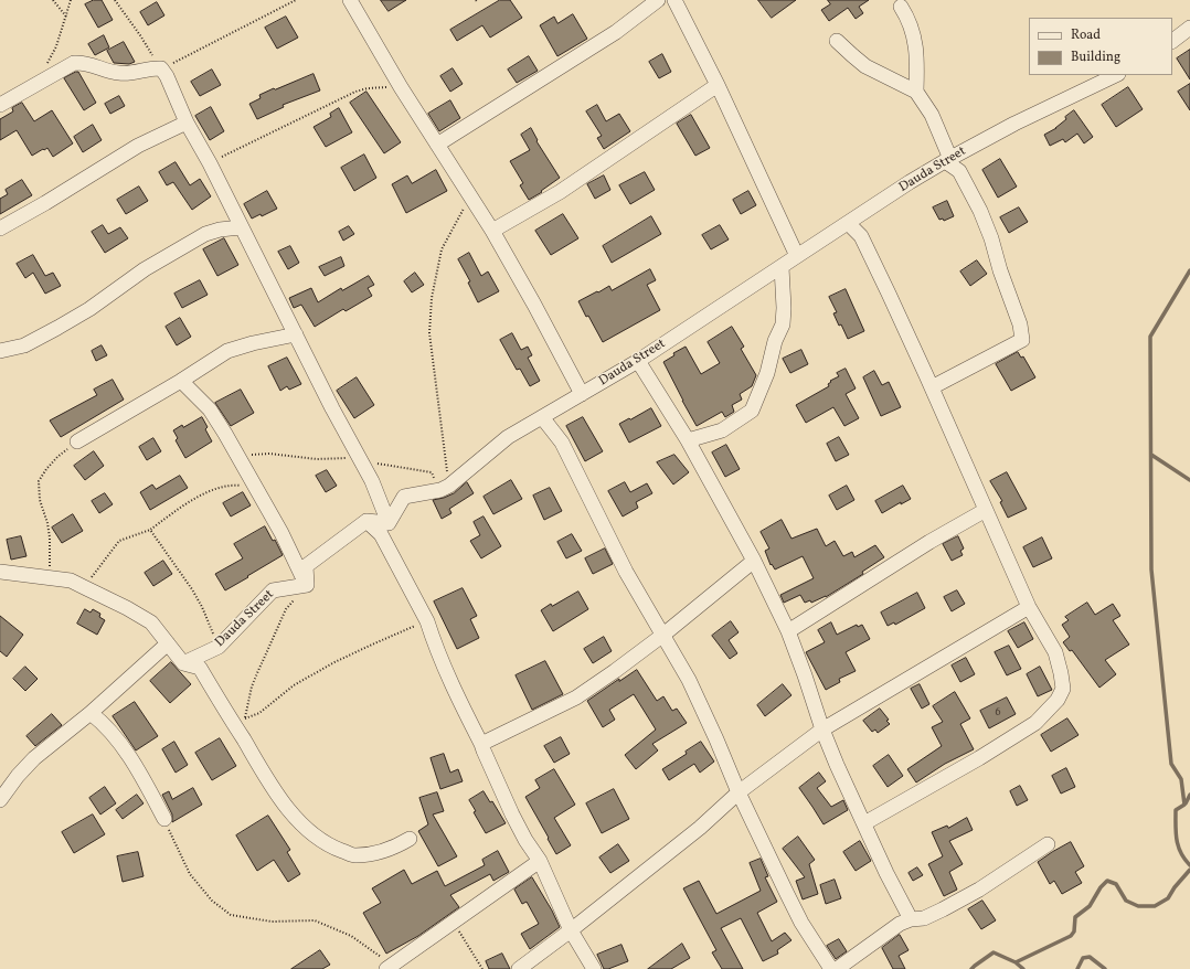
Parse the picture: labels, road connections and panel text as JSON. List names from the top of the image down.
{
  "streets": {
    "street": ["Dauda Street"]
  },
  "house_numbers": ["6"],
  "legend": ["Road", "Building"]
}
